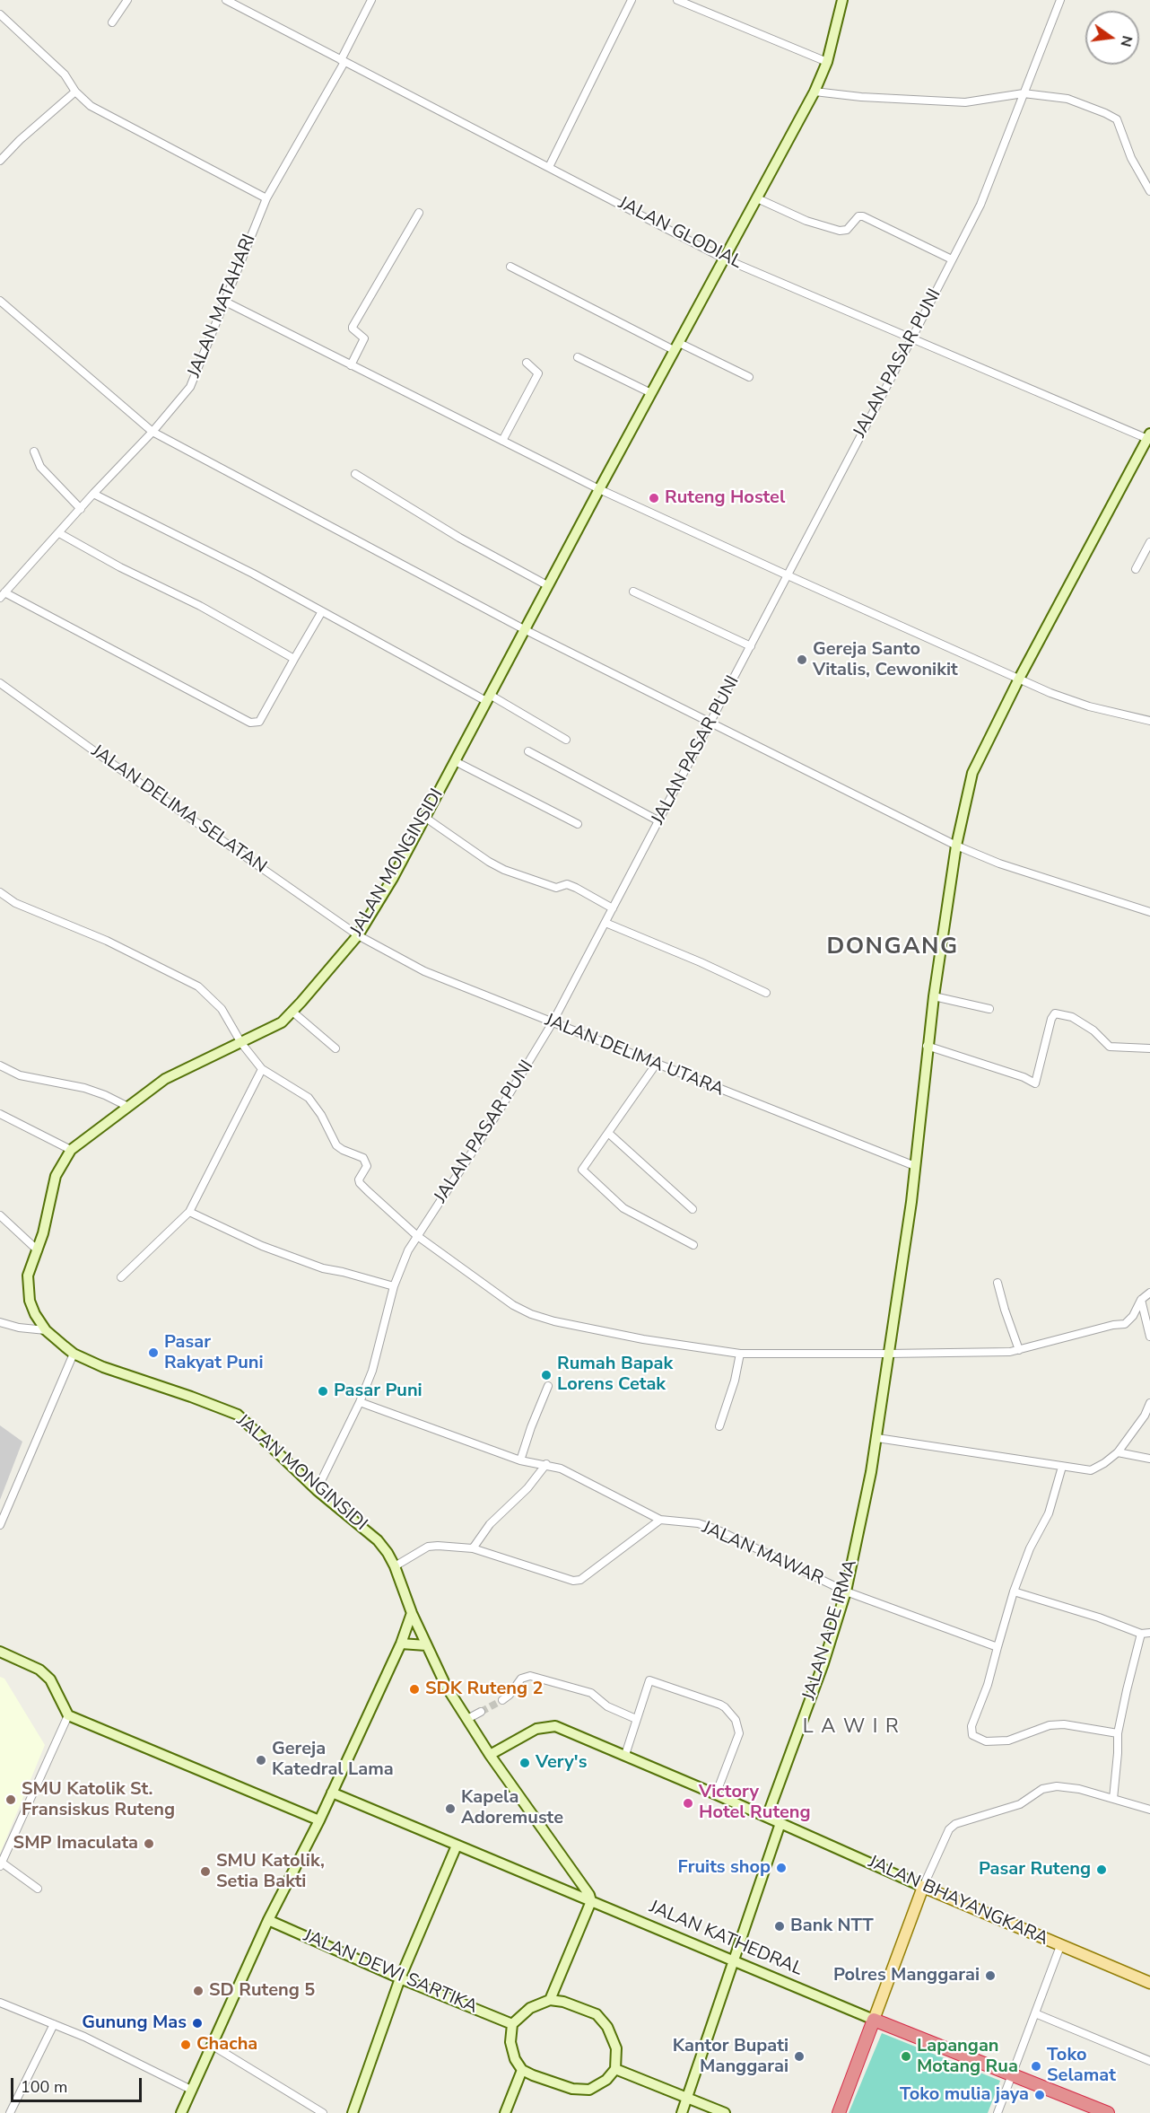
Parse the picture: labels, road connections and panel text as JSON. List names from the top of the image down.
{
  "streets": {
    "highway": ["JALAN KATHEDRAL"],
    "main road": ["JALAN BHAYANGKARA"],
    "street": [
      "JALAN GLODIAL",
      "JALAN MATAHARI",
      "JALAN PASAR PUNI",
      "JALAN DELIMA SELATAN",
      "JALAN MONGINSIDI",
      "JALAN DELIMA UTARA",
      "JALAN MAWAR",
      "JALAN ADE IRMA",
      "JALAN DEWI SARTIKA"
    ]
  },
  "crossings": [
    ["JALAN GLODIAL", "JALAN MATAHARI"],
    ["JALAN GLODIAL", "JALAN PASAR PUNI"],
    ["JALAN GLODIAL", "JALAN MONGINSIDI"],
    ["JALAN GLODIAL", "JALAN ADE IRMA"],
    ["JALAN PASAR PUNI", "JALAN MONGINSIDI"],
    ["JALAN PASAR PUNI", "JALAN DELIMA UTARA"],
    ["JALAN PASAR PUNI", "JALAN MAWAR"],
    ["JALAN DELIMA SELATAN", "JALAN MONGINSIDI"],
    ["JALAN DELIMA SELATAN", "JALAN DELIMA UTARA"],
    ["JALAN MONGINSIDI", "JALAN DELIMA UTARA"],
    ["JALAN MONGINSIDI", "JALAN BHAYANGKARA"],
    ["JALAN MONGINSIDI", "JALAN KATHEDRAL"],
    ["JALAN DELIMA UTARA", "JALAN ADE IRMA"],
    ["JALAN MAWAR", "JALAN ADE IRMA"],
    ["JALAN ADE IRMA", "JALAN BHAYANGKARA"]
  ],
  "districts": ["DONGANG", "L A W I R"],
  "places": [
    "Ruteng Hostel",
    "Gereja Santo Vitalis, Cewonikit",
    "Pasar Rakyat Puni",
    "Rumah Bapak Lorens Cetak",
    "Pasar Puni",
    "SDK Ruteng 2",
    "Gereja Katedral Lama",
    "Very's",
    "SMU Katolik St. Fransiskus Ruteng",
    "Victory Hotel Ruteng",
    "Kapela Adoremuste",
    "SMP Imaculata",
    "Fruits shop",
    "Pasar Ruteng",
    "SMU Katolik, Setia Bakti",
    "Bank NTT",
    "Polres Manggarai",
    "SD Ruteng 5",
    "Gunung Mas",
    "Chacha",
    "Kantor Bupati Manggarai",
    "Lapangan Motang Rua",
    "Toko Selamat",
    "Toko mulia jaya"
  ],
  "scale_bar": "100 m",
  "north": "right"
}
